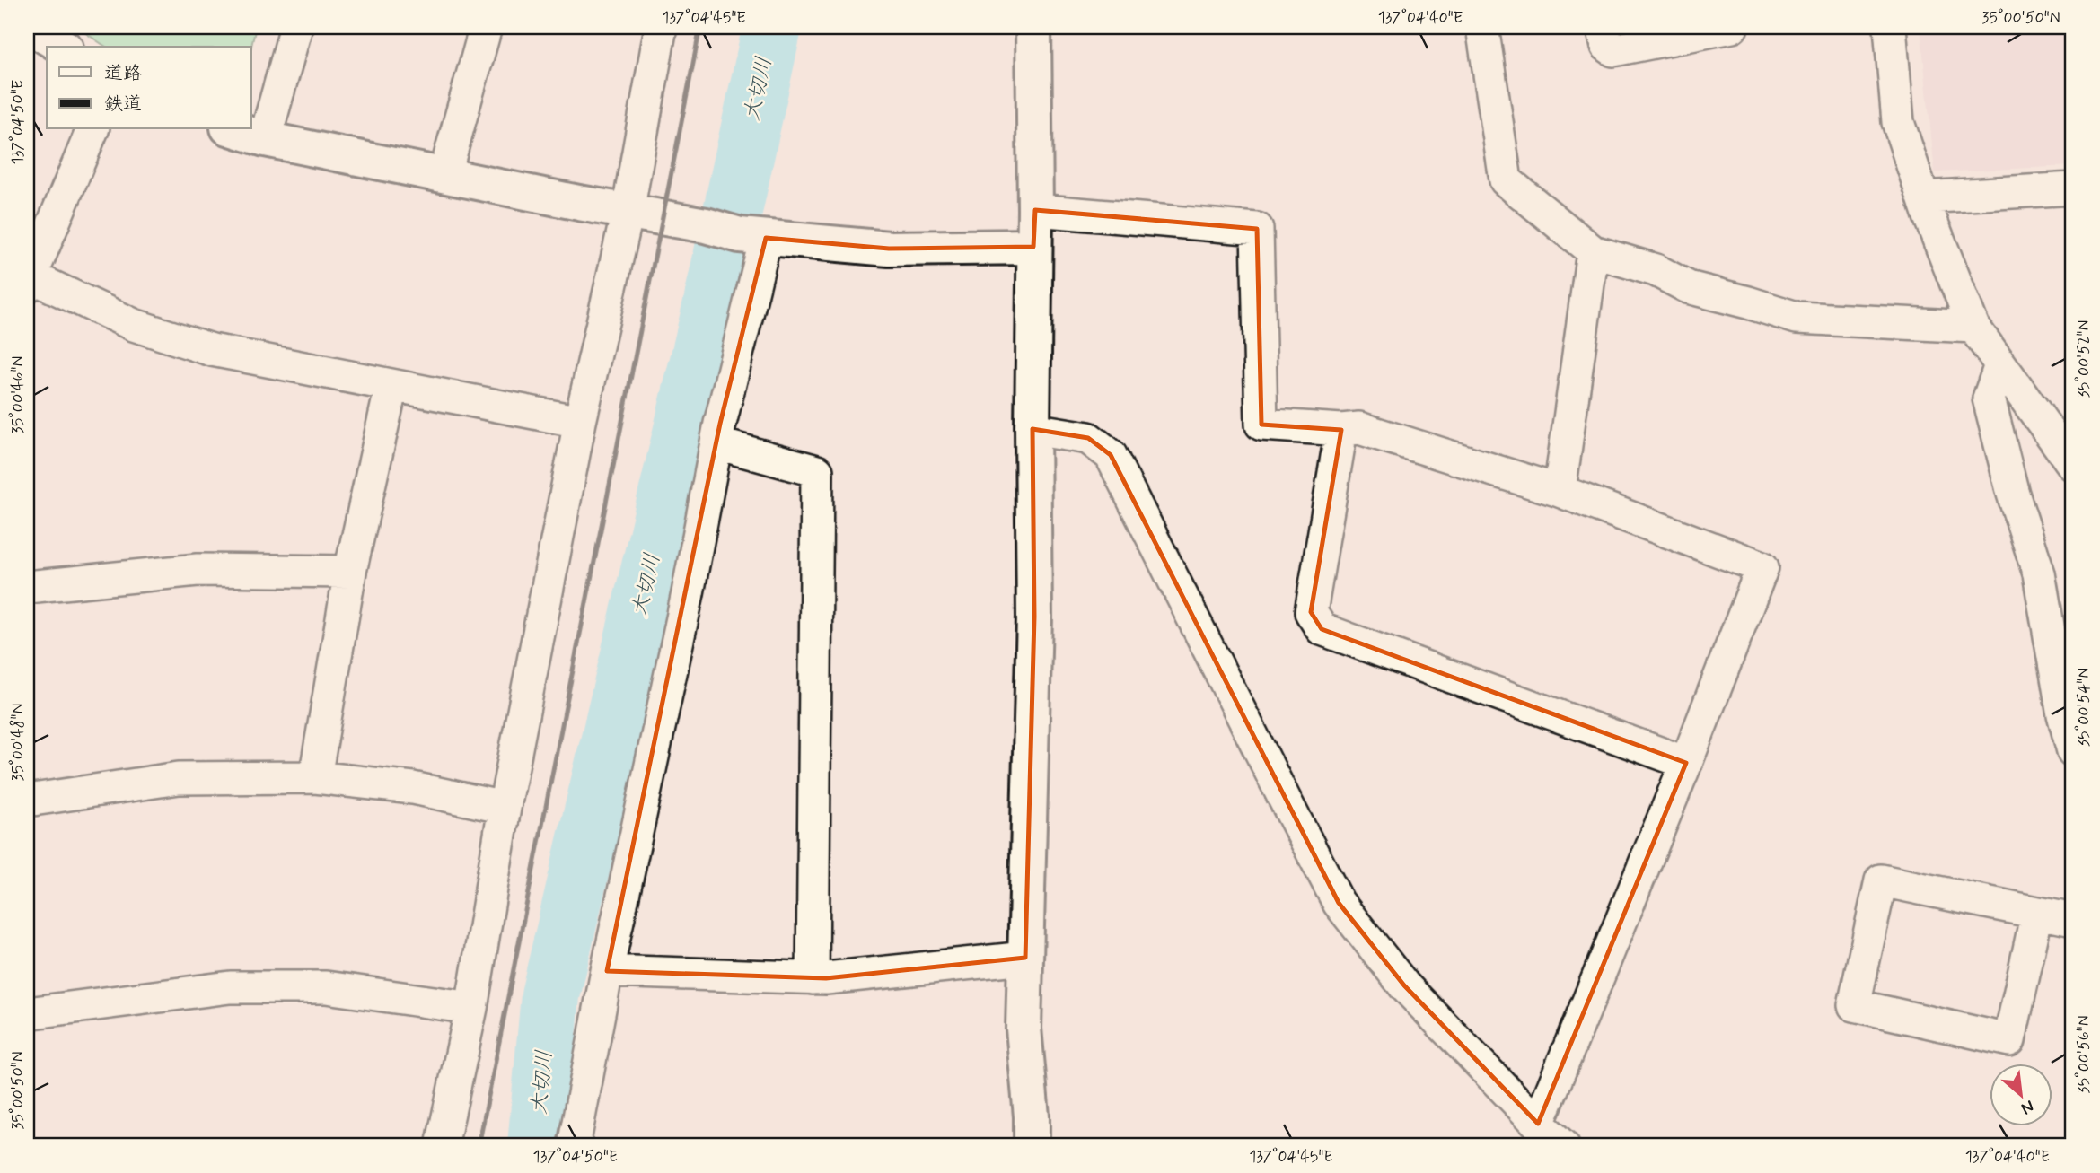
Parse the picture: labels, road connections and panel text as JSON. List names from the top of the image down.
{
  "water": ["大切川"],
  "legend": ["道路", "鉄道"],
  "north": "bottom right",
  "coordinates": [
    "137°04'45\"E",
    "137°04'40\"E",
    "35°00'50\"N",
    "137°04'50\"E",
    "35°00'52\"N",
    "35°00'46\"N",
    "35°00'54\"N",
    "35°00'48\"N",
    "35°00'56\"N"
  ]
}
